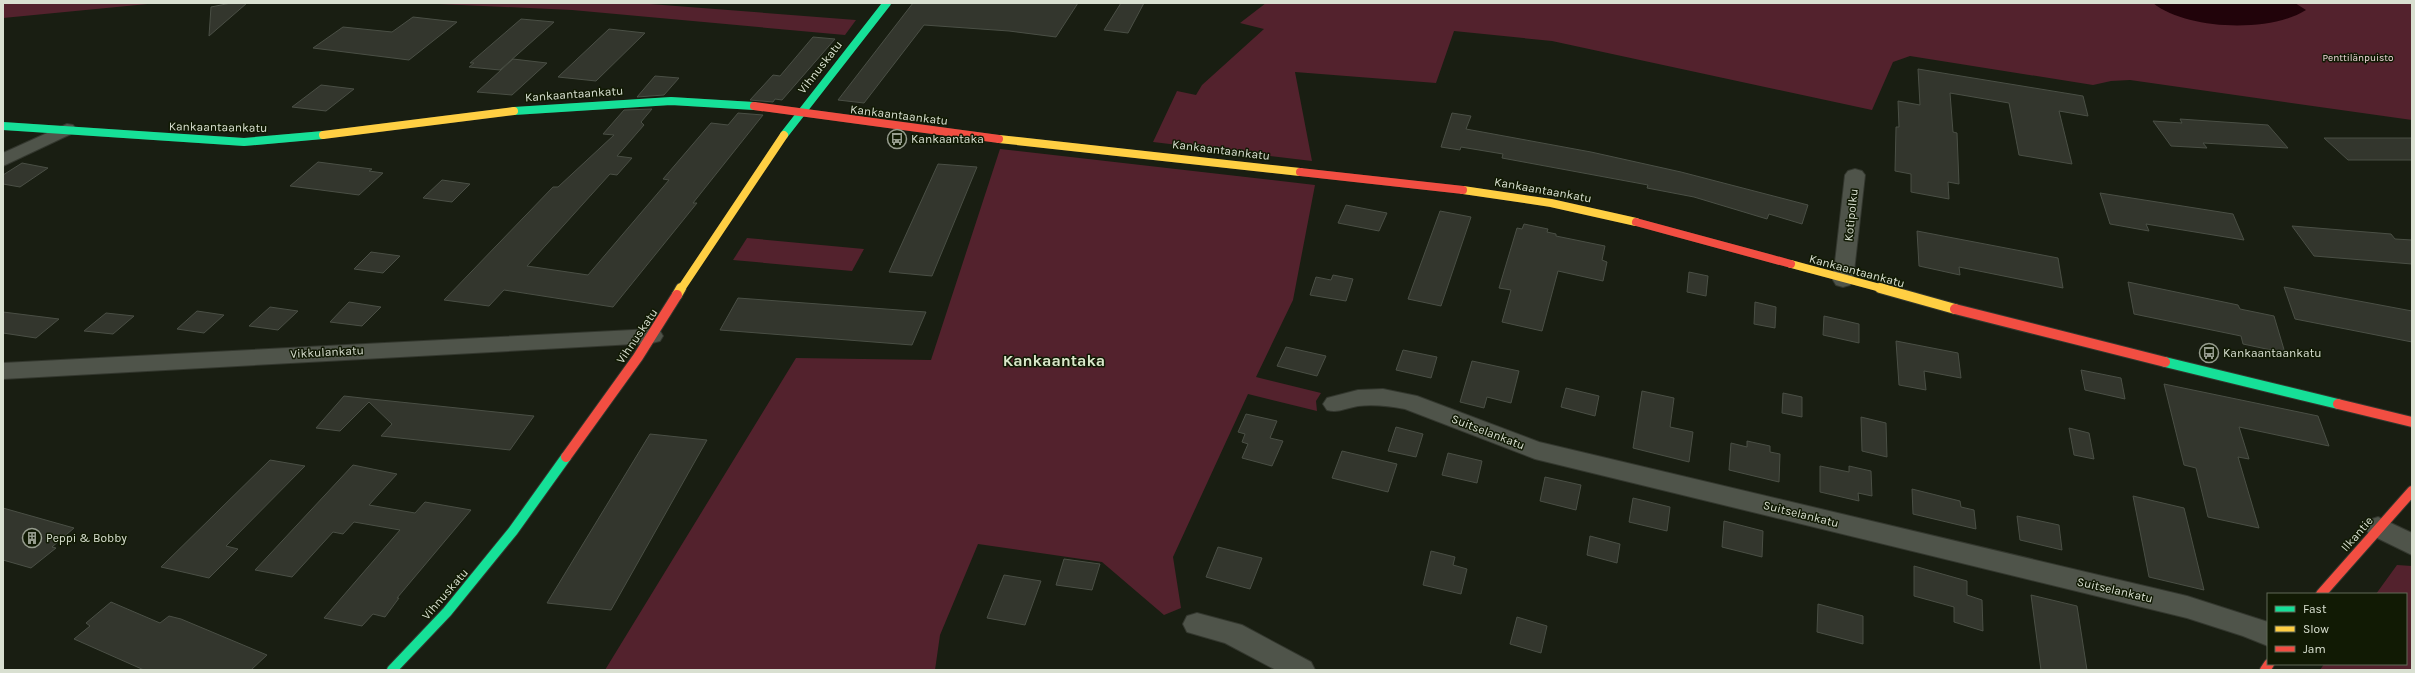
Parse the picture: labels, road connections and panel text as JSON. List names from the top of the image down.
{
  "streets": {
    "street": [
      "Vihnuskatu",
      "Kankaantaankatu",
      "Kotipolku",
      "Vikkulankatu",
      "Suitselankatu",
      "Ilkantie"
    ]
  },
  "crossings": [
    ["Vihnuskatu", "Kankaantaankatu"],
    ["Vihnuskatu", "Vikkulankatu"],
    ["Kankaantaankatu", "Kotipolku"]
  ],
  "districts": ["Kankaantaka"],
  "parks": ["Penttilänpuisto"],
  "places": {
    "bus stop": ["Kankaantaka", "Kankaantaankatu"],
    "building": ["Peppi & Bobby"]
  },
  "legend": ["Fast", "Slow", "Jam"]
}
